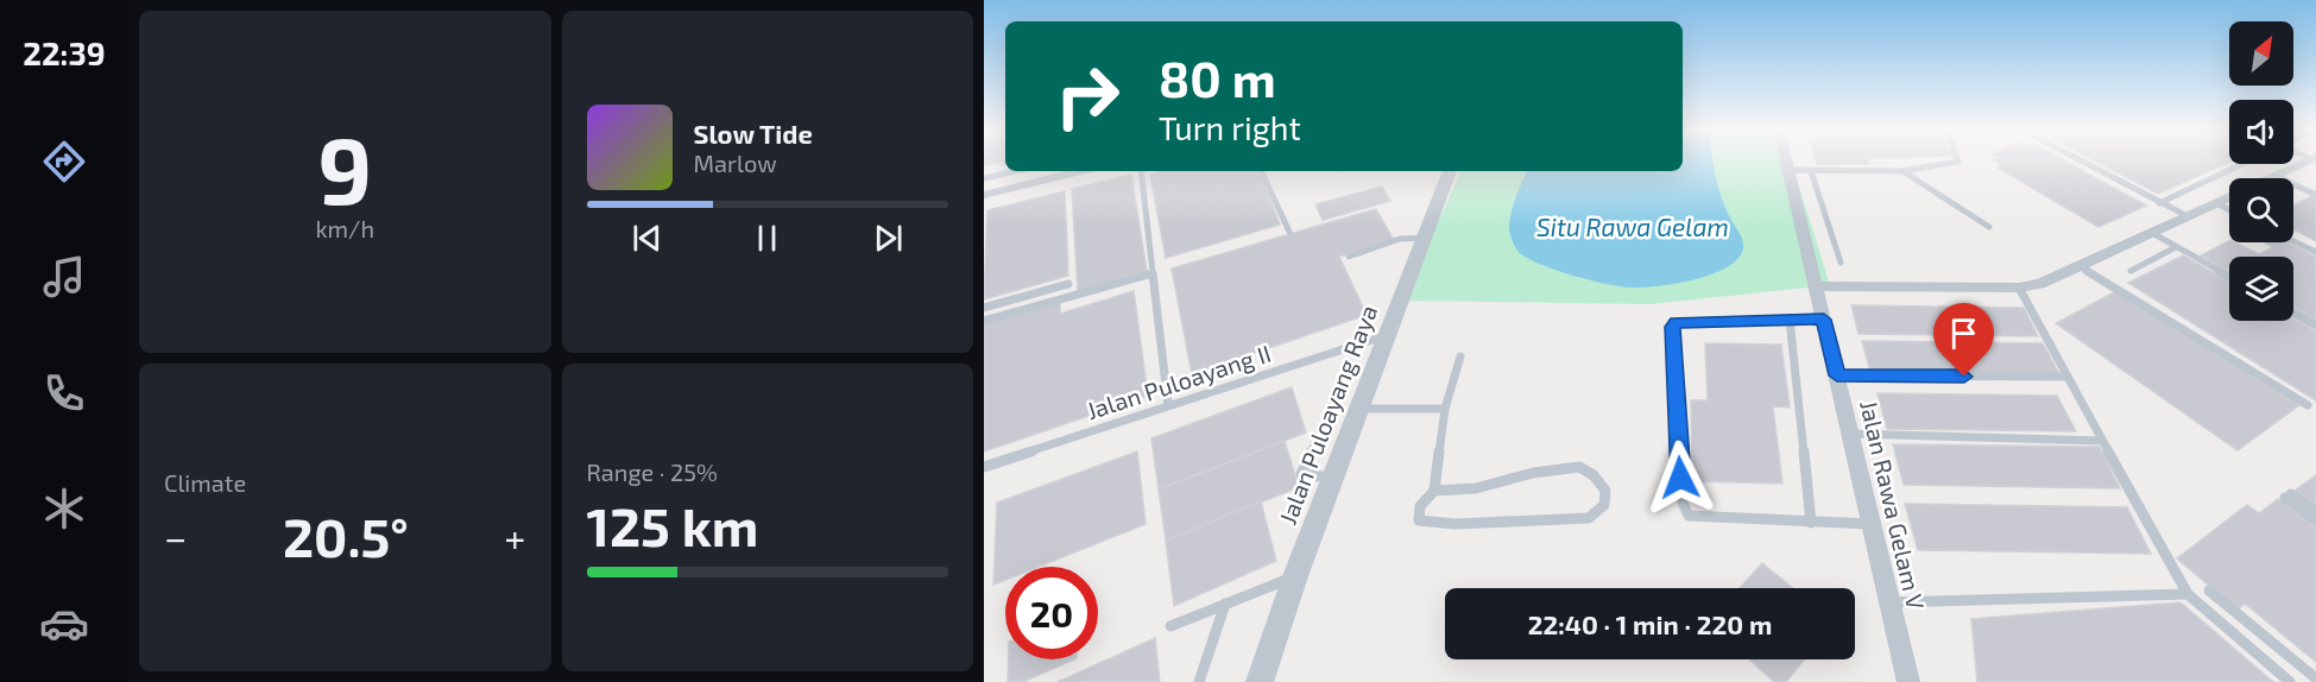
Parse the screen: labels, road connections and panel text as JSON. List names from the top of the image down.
{
  "streets": {
    "street": ["Jalan Puloayang Raya", "Jalan Rawa Gelam V"],
    "lane": ["Jalan Puloayang II"]
  },
  "crossings": [
    ["Jalan Puloayang II", "Jalan Puloayang Raya"]
  ],
  "water": ["Situ Rawa Gelam"],
  "north": "top right",
  "page": {
    "tabs": "22:39",
    "tile": [
      ["9", "km/h"],
      "Climate",
      ["Range · 25%", "125 km"]
    ],
    "turn": ["80 m", "Turn right"],
    "song": ["Slow Tide", "Marlow"],
    "heat": ["−", "20.5°", "+"],
    "limit": "20",
    "trip": "22:40 · 1 min · 220 m"
  }
}
